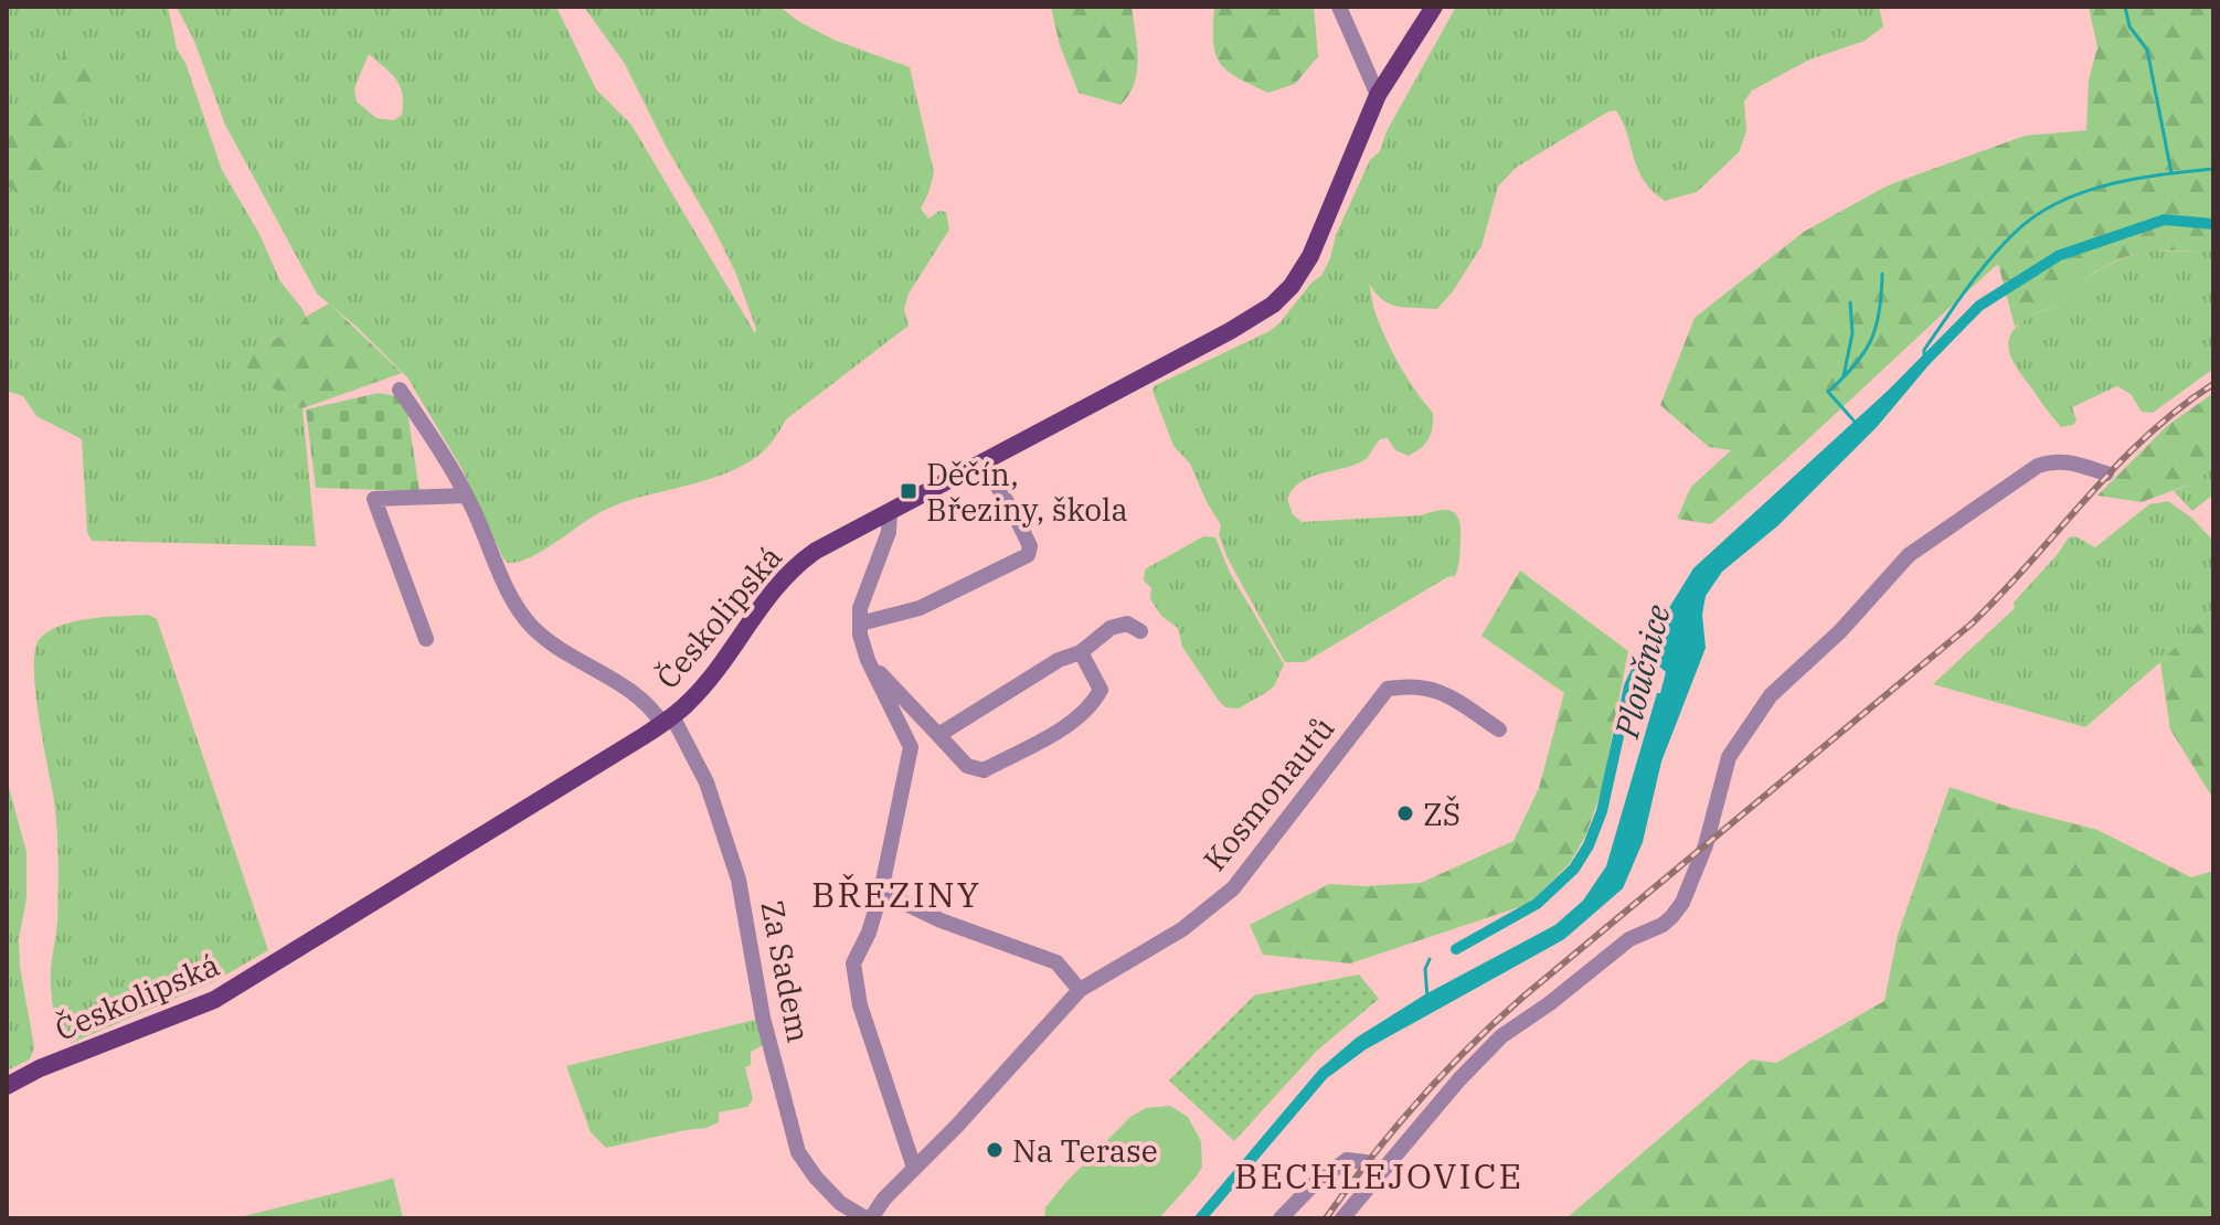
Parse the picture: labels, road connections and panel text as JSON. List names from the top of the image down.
{
  "streets": {
    "main road": ["Českolipská"],
    "street": ["Kosmonautů", "Za Sadem"]
  },
  "crossings": [
    ["Českolipská", "Za Sadem"],
    ["Kosmonautů", "Za Sadem"]
  ],
  "districts": ["BŘEZINY", "BECHLEJOVICE"],
  "water": ["Ploučnice"],
  "places": {
    "transit": ["Děčín, Březiny, škola"],
    "other": ["ZŠ", "Na Terase"]
  }
}
